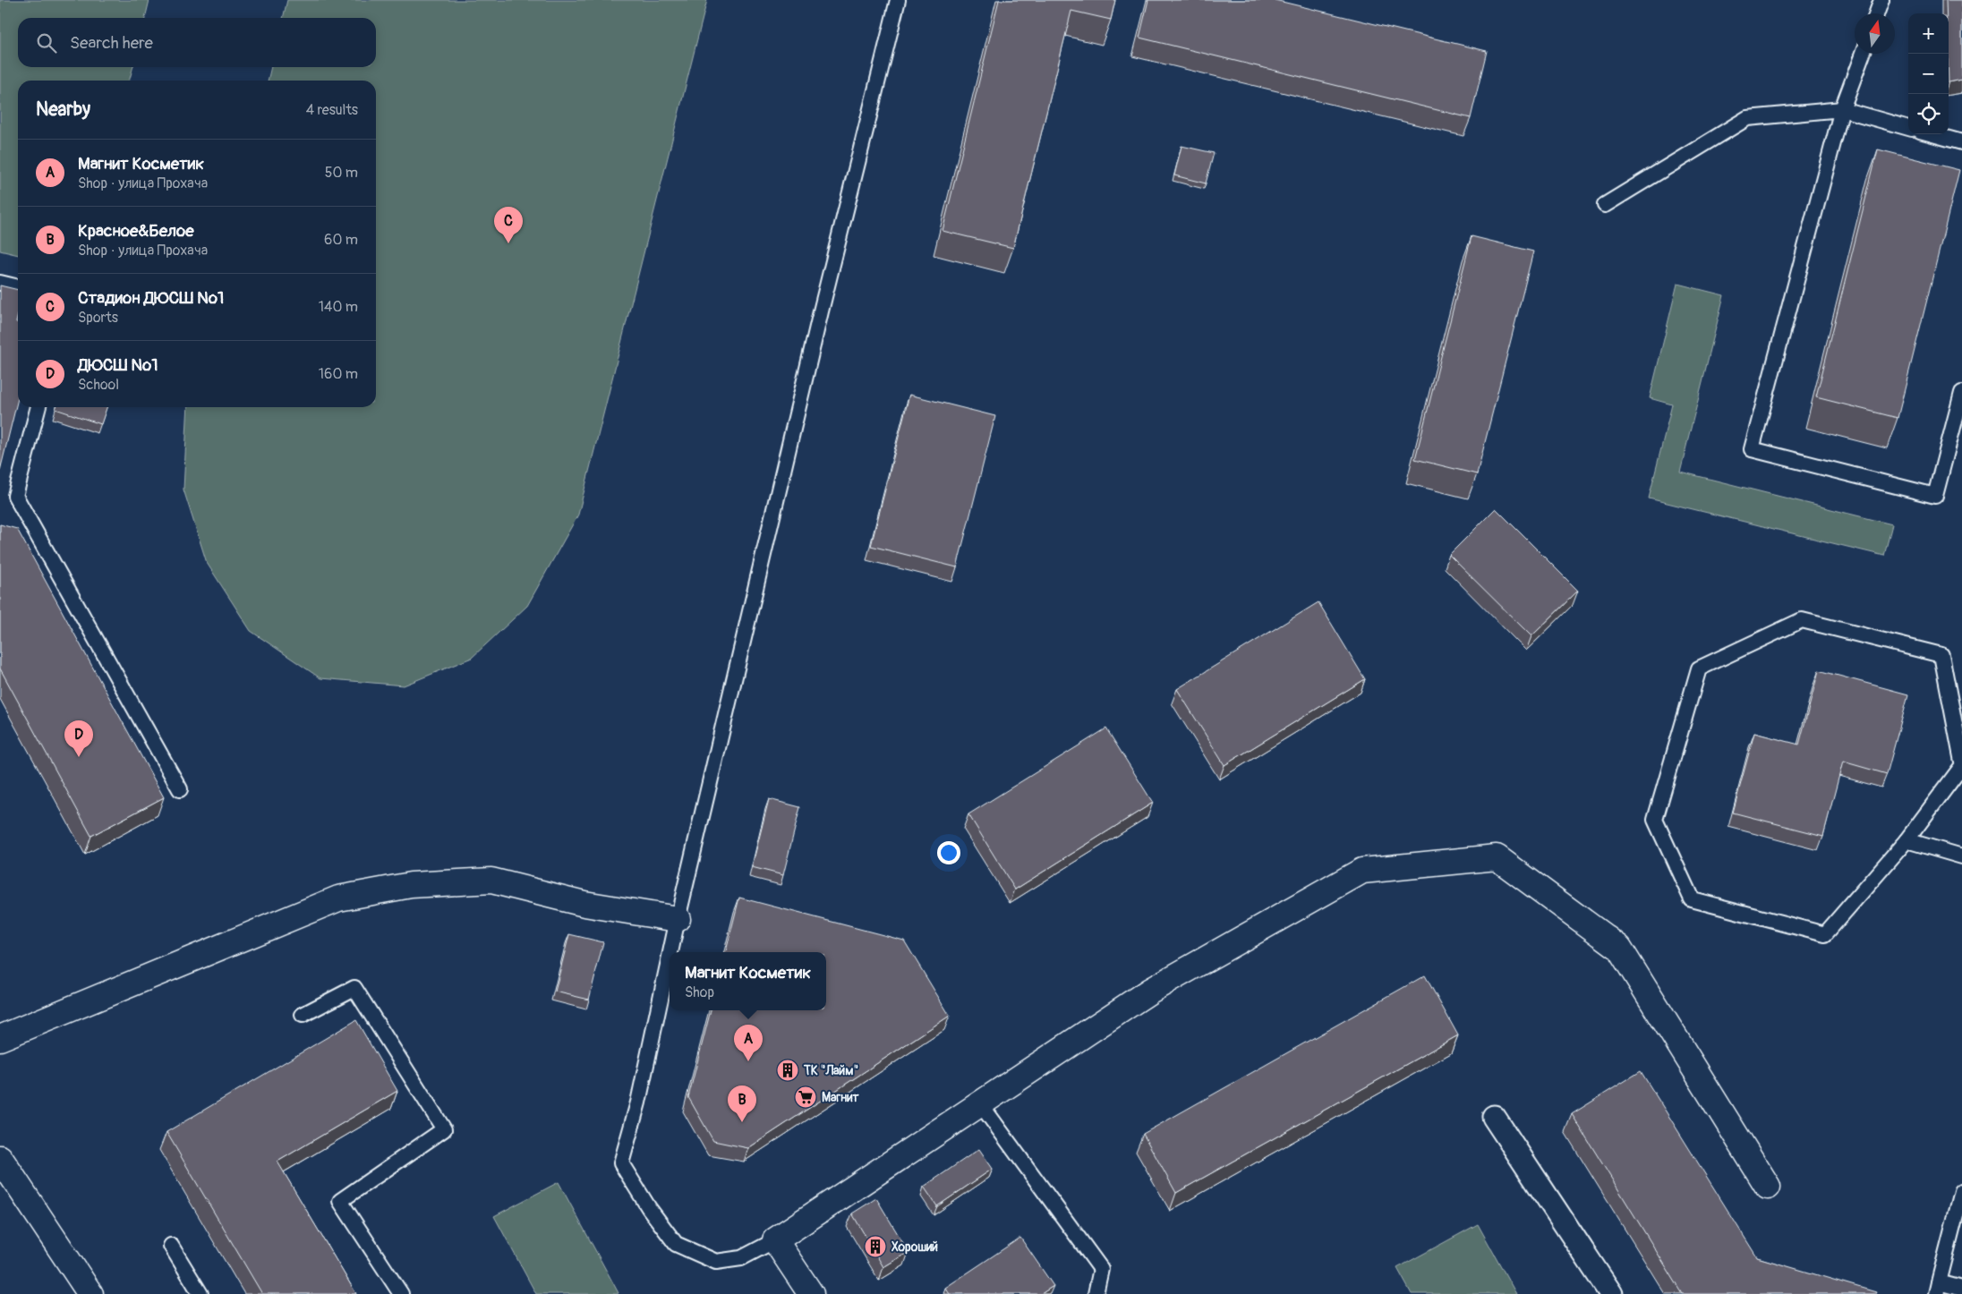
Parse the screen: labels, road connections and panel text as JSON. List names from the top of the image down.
{
  "places": {
    "building": ["ТК \"Лайм\"", "Хороший"],
    "supermarket": ["Магнит"]
  },
  "north": "top",
  "page": {
    "map_buttons": ["+", "−"],
    "search": "Search here",
    "heading": ["Nearby", "4 results"],
    "list": [
      {
        "mark": "A",
        "name": "Магнит Косметик",
        "note": "Shop · улица Прохача",
        "value": "50 m"
      },
      {
        "mark": "B",
        "name": "Красное&Белое",
        "note": "Shop · улица Прохача",
        "value": "60 m"
      },
      {
        "mark": "C",
        "name": "Стадион ДЮСШ №1",
        "note": "Sports",
        "value": "140 m"
      },
      {
        "mark": "D",
        "name": "ДЮСШ №1",
        "note": "School",
        "value": "160 m"
      }
    ],
    "pins": [
      "C",
      "D",
      "A",
      "B"
    ],
    "popup": ["Магнит Косметик", "Shop"]
  }
}
